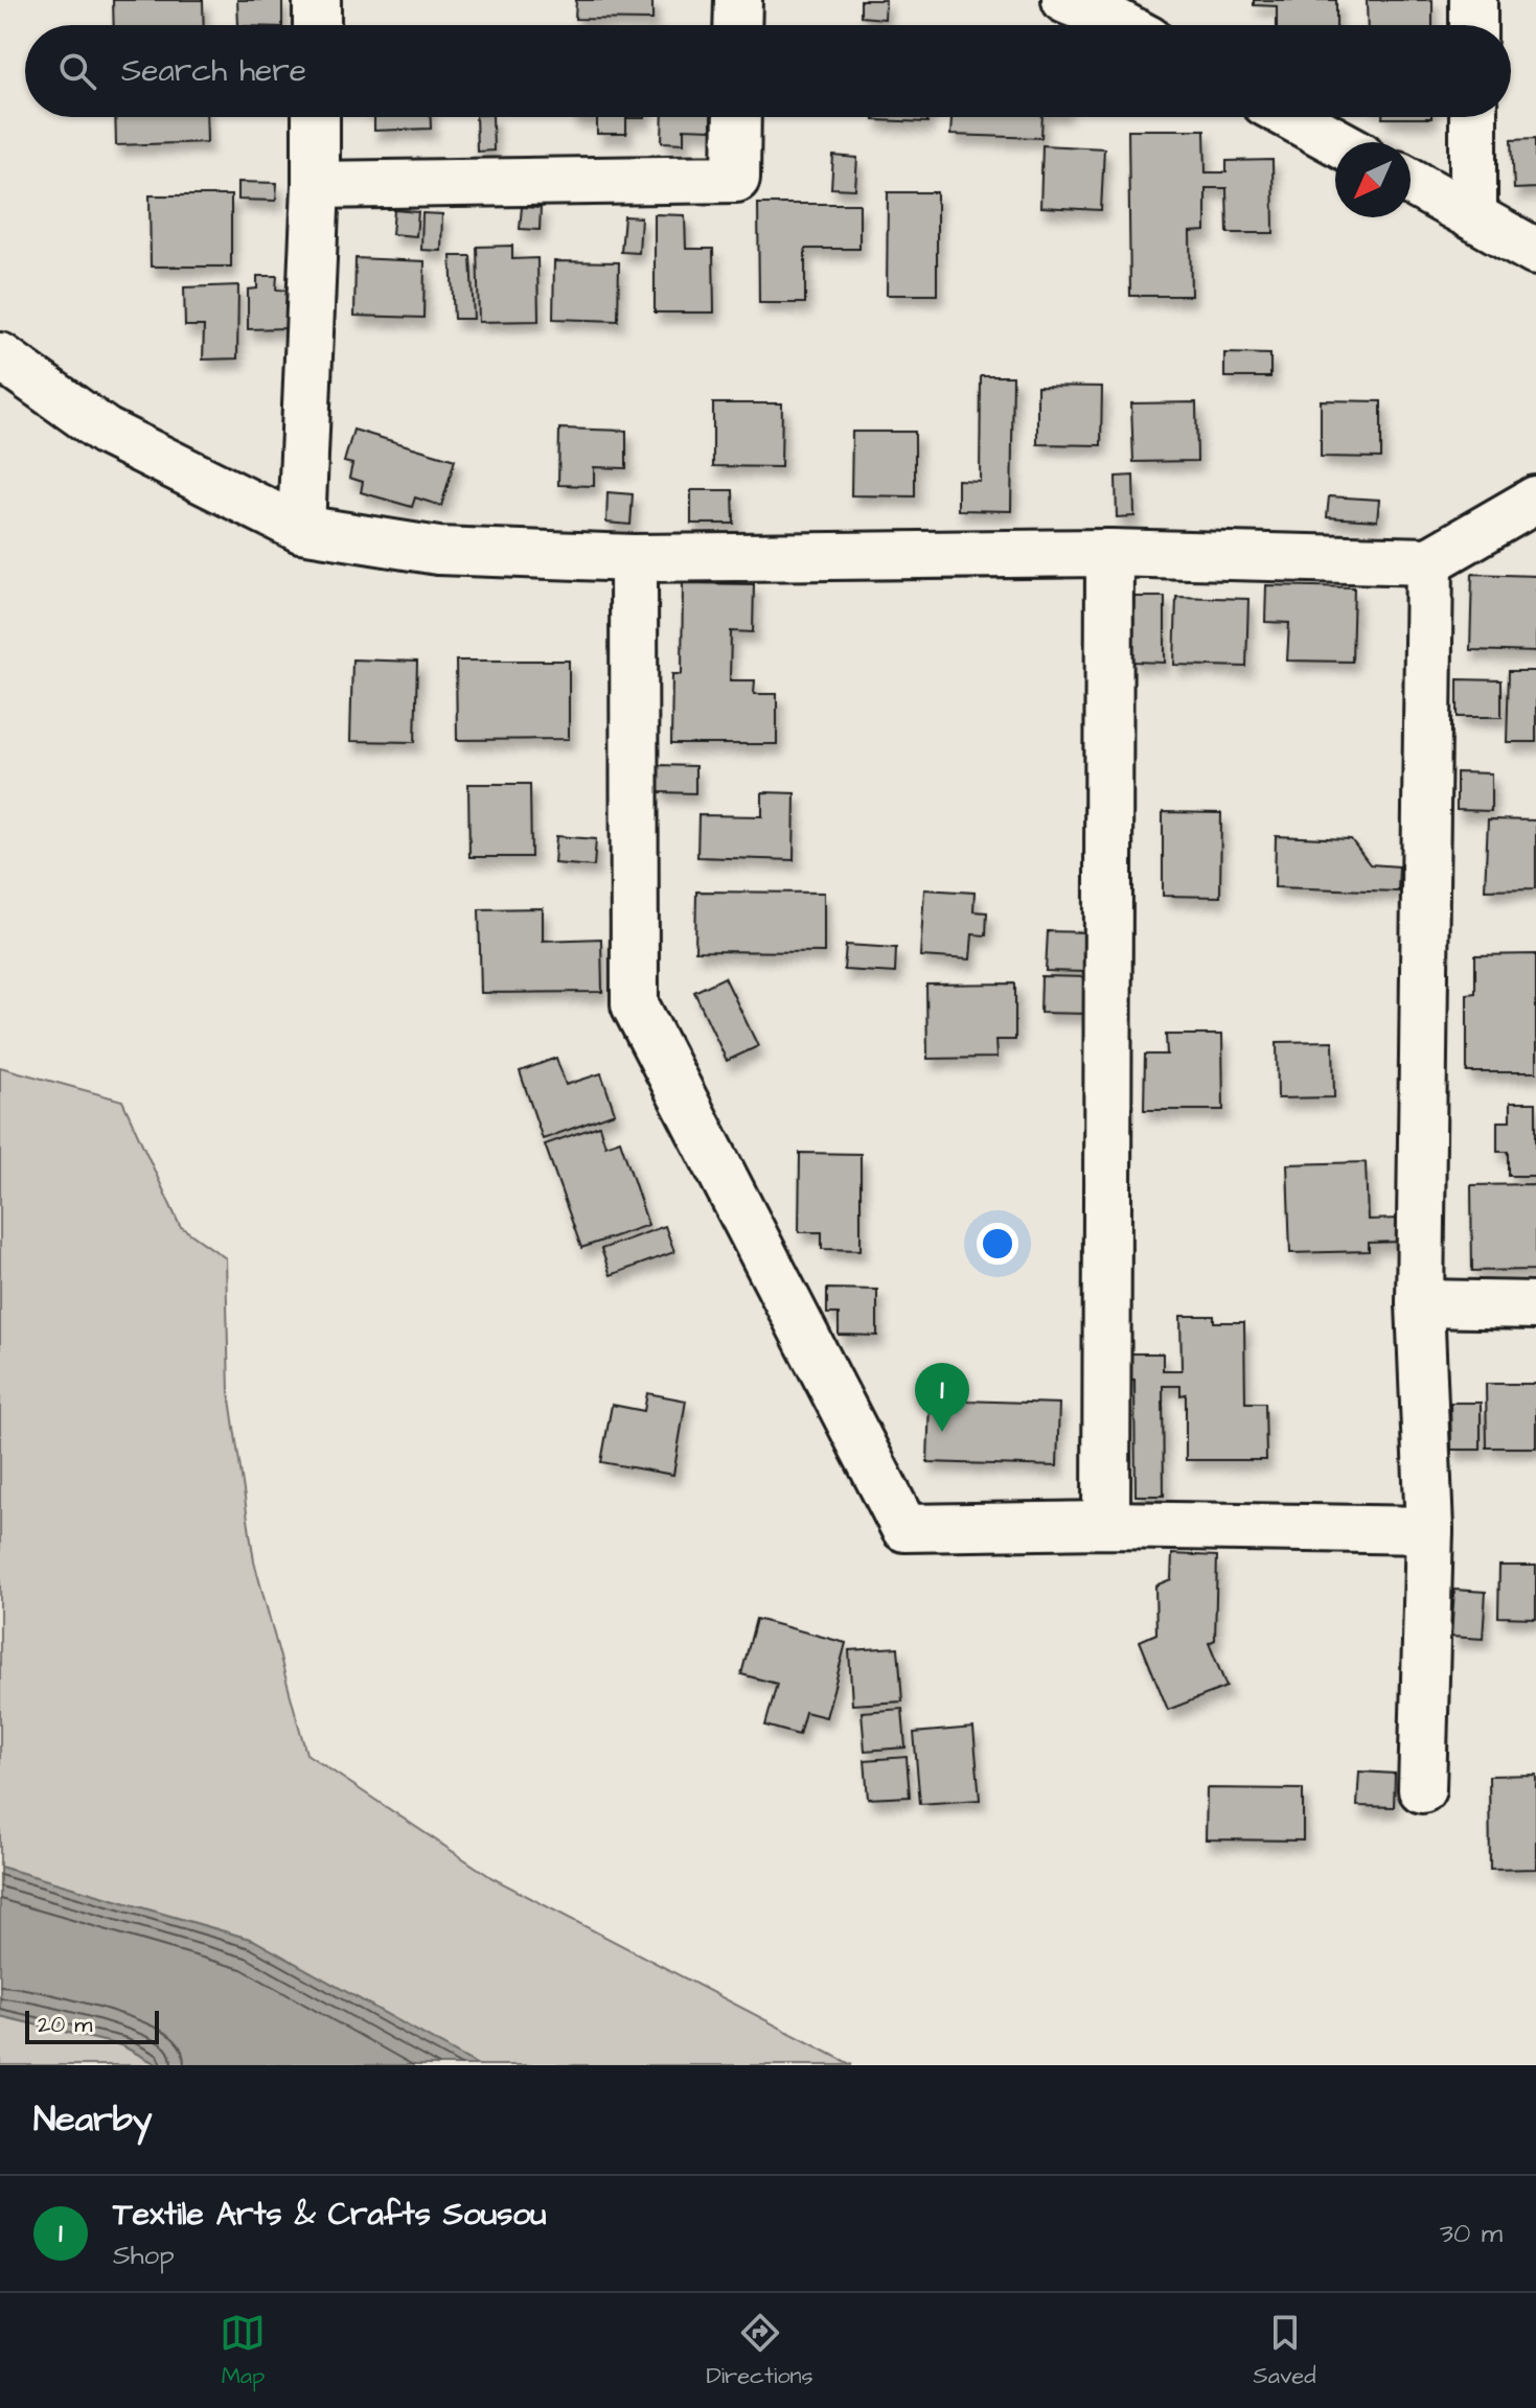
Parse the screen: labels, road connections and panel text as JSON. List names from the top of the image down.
{
  "scale_bar": "20 m",
  "north": "bottom left",
  "page": {
    "search": "Search here",
    "pins": "1",
    "scale": "20 m",
    "heading": "Nearby",
    "list": [
      {
        "mark": "1",
        "name": "Textile Arts & Crafts Sousou",
        "note": "Shop",
        "value": "30 m"
      }
    ],
    "nav": ["Map", "Directions", "Saved"]
  }
}
